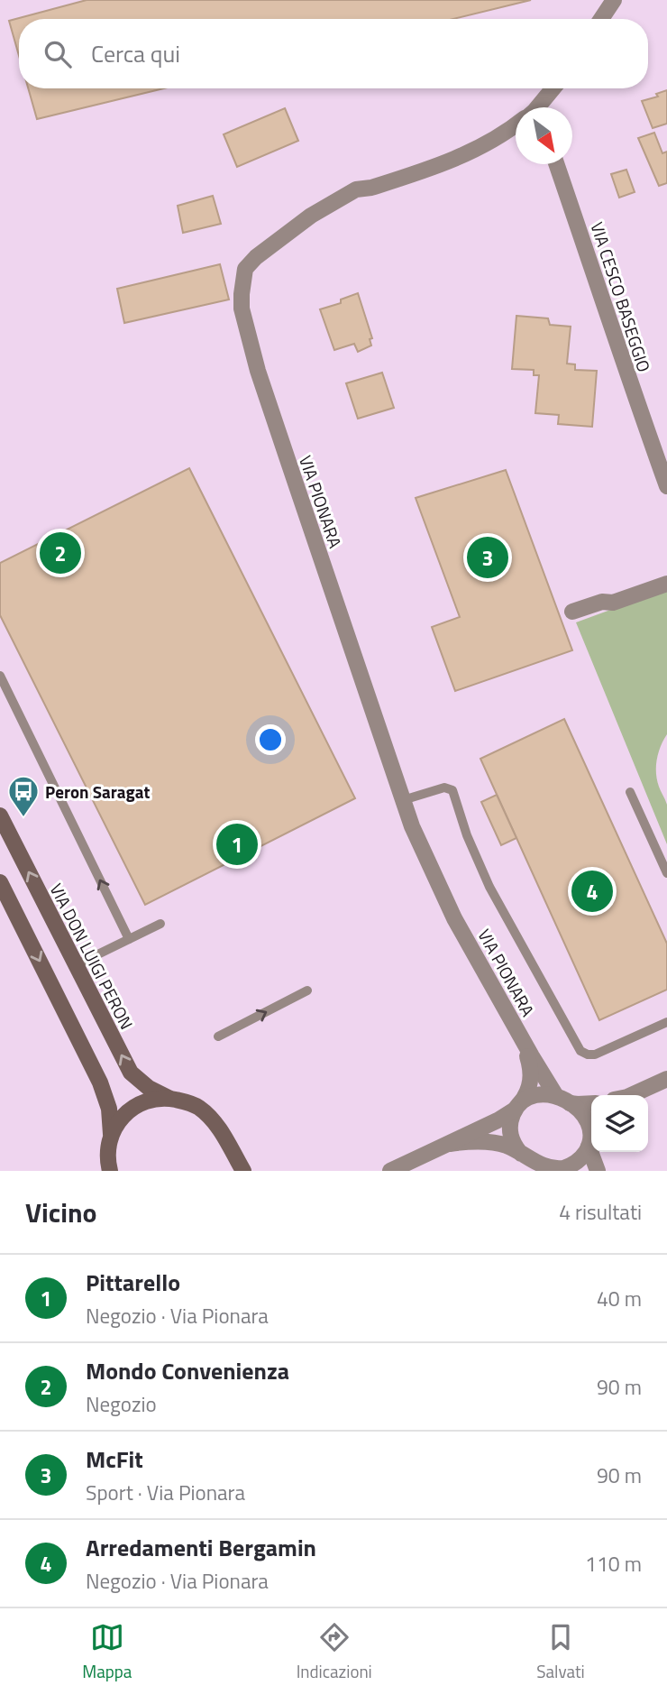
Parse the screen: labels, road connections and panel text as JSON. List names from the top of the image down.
{
  "streets": {
    "street": ["VIA CESCO BASEGGIO", "VIA PIONARA", "VIA DON LUIGI PERON"]
  },
  "places": {
    "bus stop": ["Peron Saragat"]
  },
  "north": "bottom right",
  "page": {
    "search": "Cerca qui",
    "pins": [
      "2",
      "3",
      "1",
      "4"
    ],
    "heading": ["Vicino", "4 risultati"],
    "list": [
      {
        "mark": "1",
        "name": "Pittarello",
        "note": "Negozio · Via Pionara",
        "value": "40 m"
      },
      {
        "mark": "2",
        "name": "Mondo Convenienza",
        "note": "Negozio",
        "value": "90 m"
      },
      {
        "mark": "3",
        "name": "McFit",
        "note": "Sport · Via Pionara",
        "value": "90 m"
      },
      {
        "mark": "4",
        "name": "Arredamenti Bergamin",
        "note": "Negozio · Via Pionara",
        "value": "110 m"
      }
    ],
    "nav": ["Mappa", "Indicazioni", "Salvati"]
  }
}
